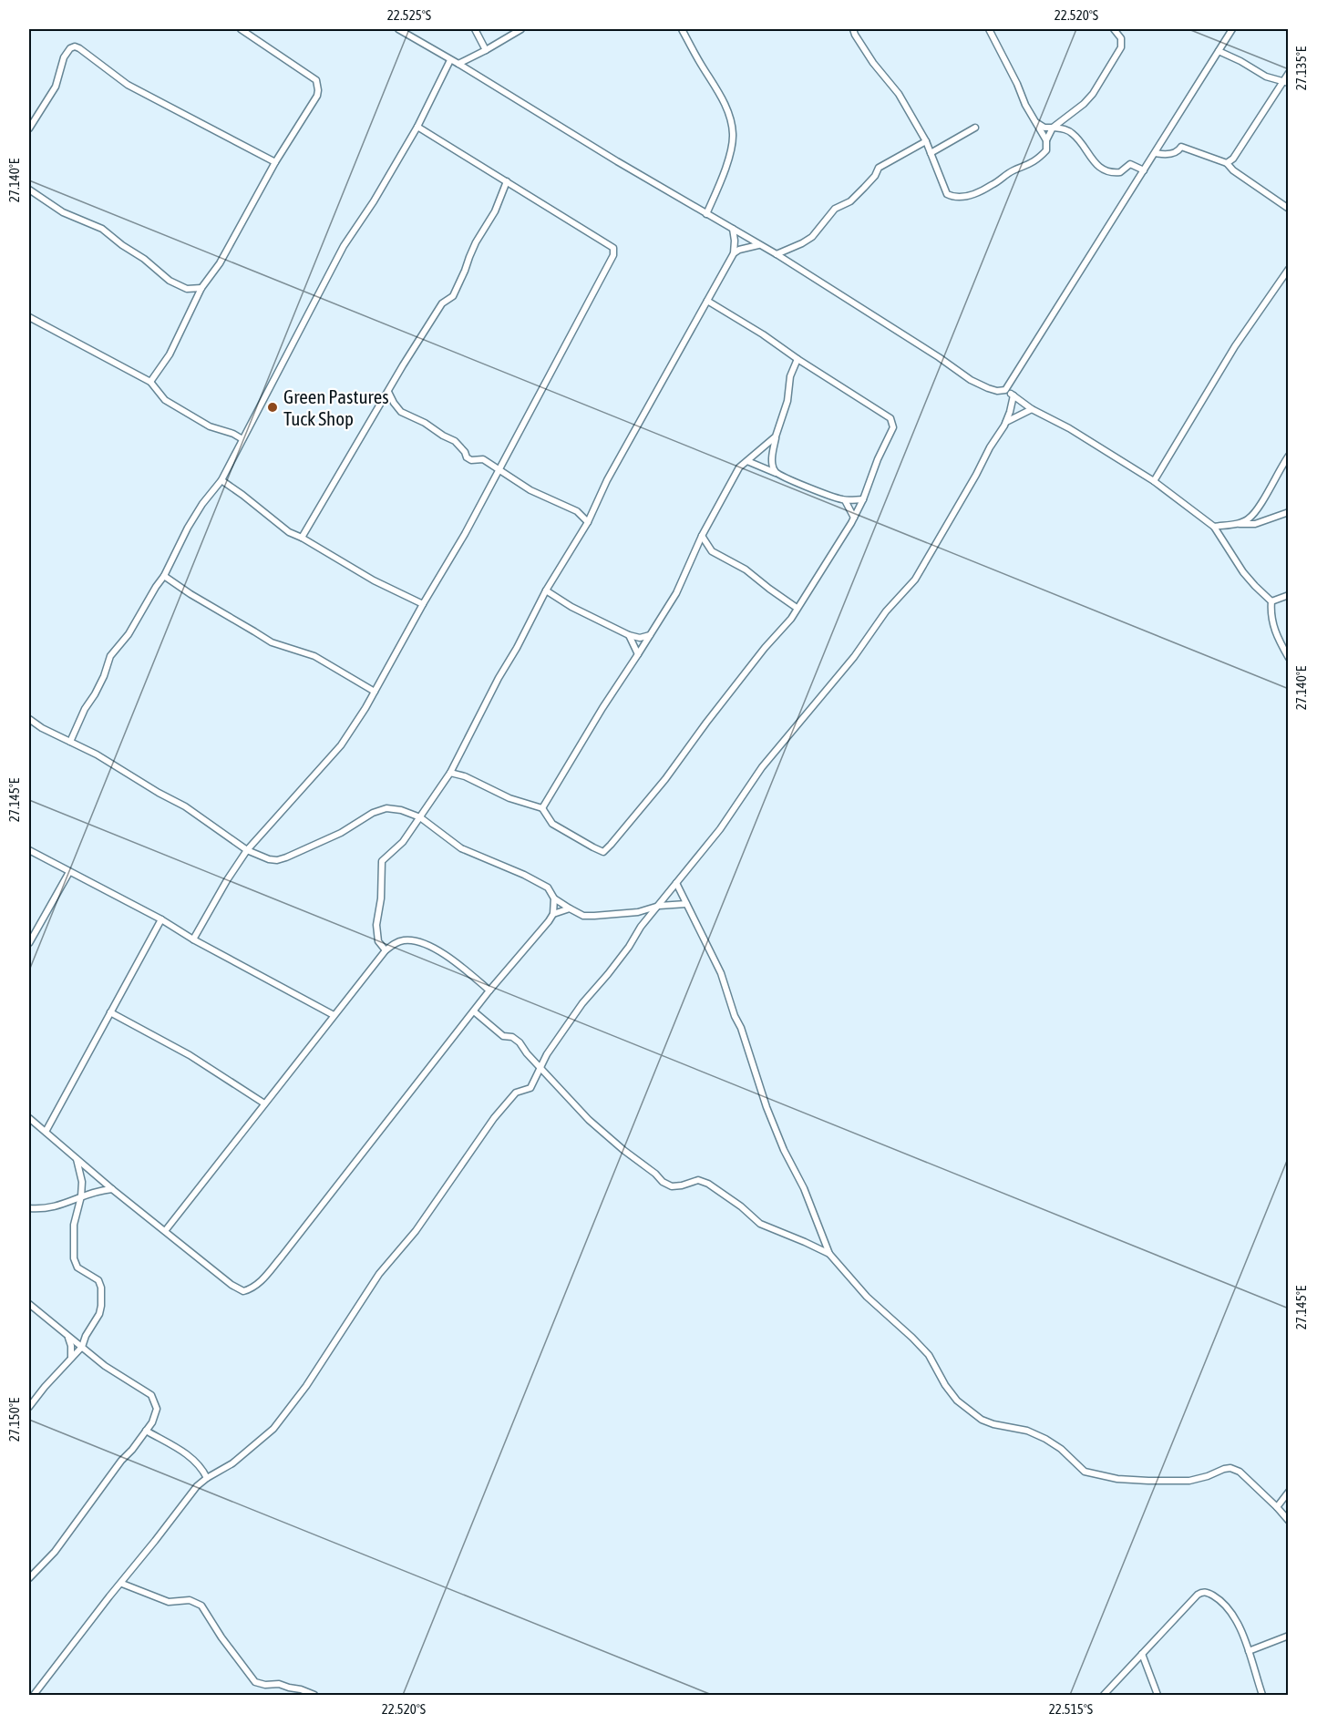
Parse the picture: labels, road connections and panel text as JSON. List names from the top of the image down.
{
  "places": ["Green Pastures Tuck Shop"],
  "coordinates": [
    "22.525°S",
    "22.520°S",
    "27.135°E",
    "27.140°E",
    "27.145°E",
    "27.150°E",
    "22.515°S"
  ]
}
